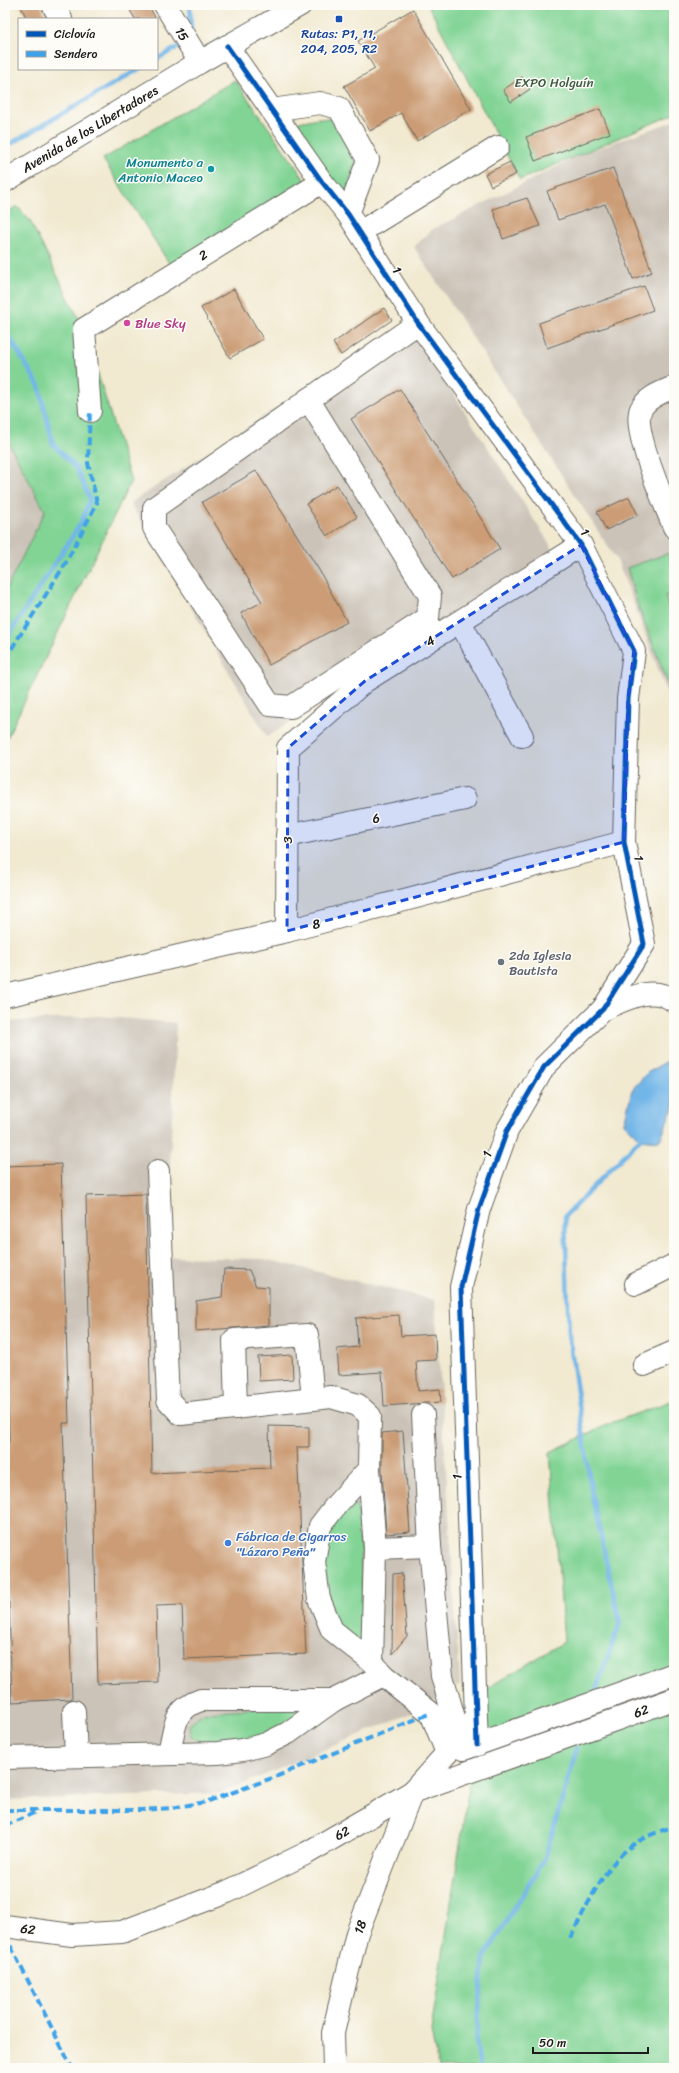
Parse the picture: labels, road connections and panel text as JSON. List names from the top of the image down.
{
  "streets": {
    "street": [
      "15",
      "Avenida de los Libertadores",
      "2",
      "1",
      "4",
      "6",
      "3",
      "8",
      "62",
      "18"
    ]
  },
  "crossings": [
    ["15", "Avenida de los Libertadores"],
    ["Avenida de los Libertadores", "1"],
    ["2", "1"],
    ["1", "4"],
    ["1", "8"],
    ["1", "62"],
    ["4", "3"],
    ["6", "3"],
    ["3", "8"],
    ["62", "18"]
  ],
  "parks": ["EXPO Holguín"],
  "places": {
    "transit": ["Rutas: P1, 11, 204, 205, R2"],
    "other": [
      "Monumento a Antonio Maceo",
      "Blue Sky",
      "2da Iglesia Bautista",
      "Fábrica de Cigarros \"Lázaro Peña\""
    ]
  },
  "legend": ["Ciclovía", "Sendero"],
  "scale_bar": "50 m"
}
